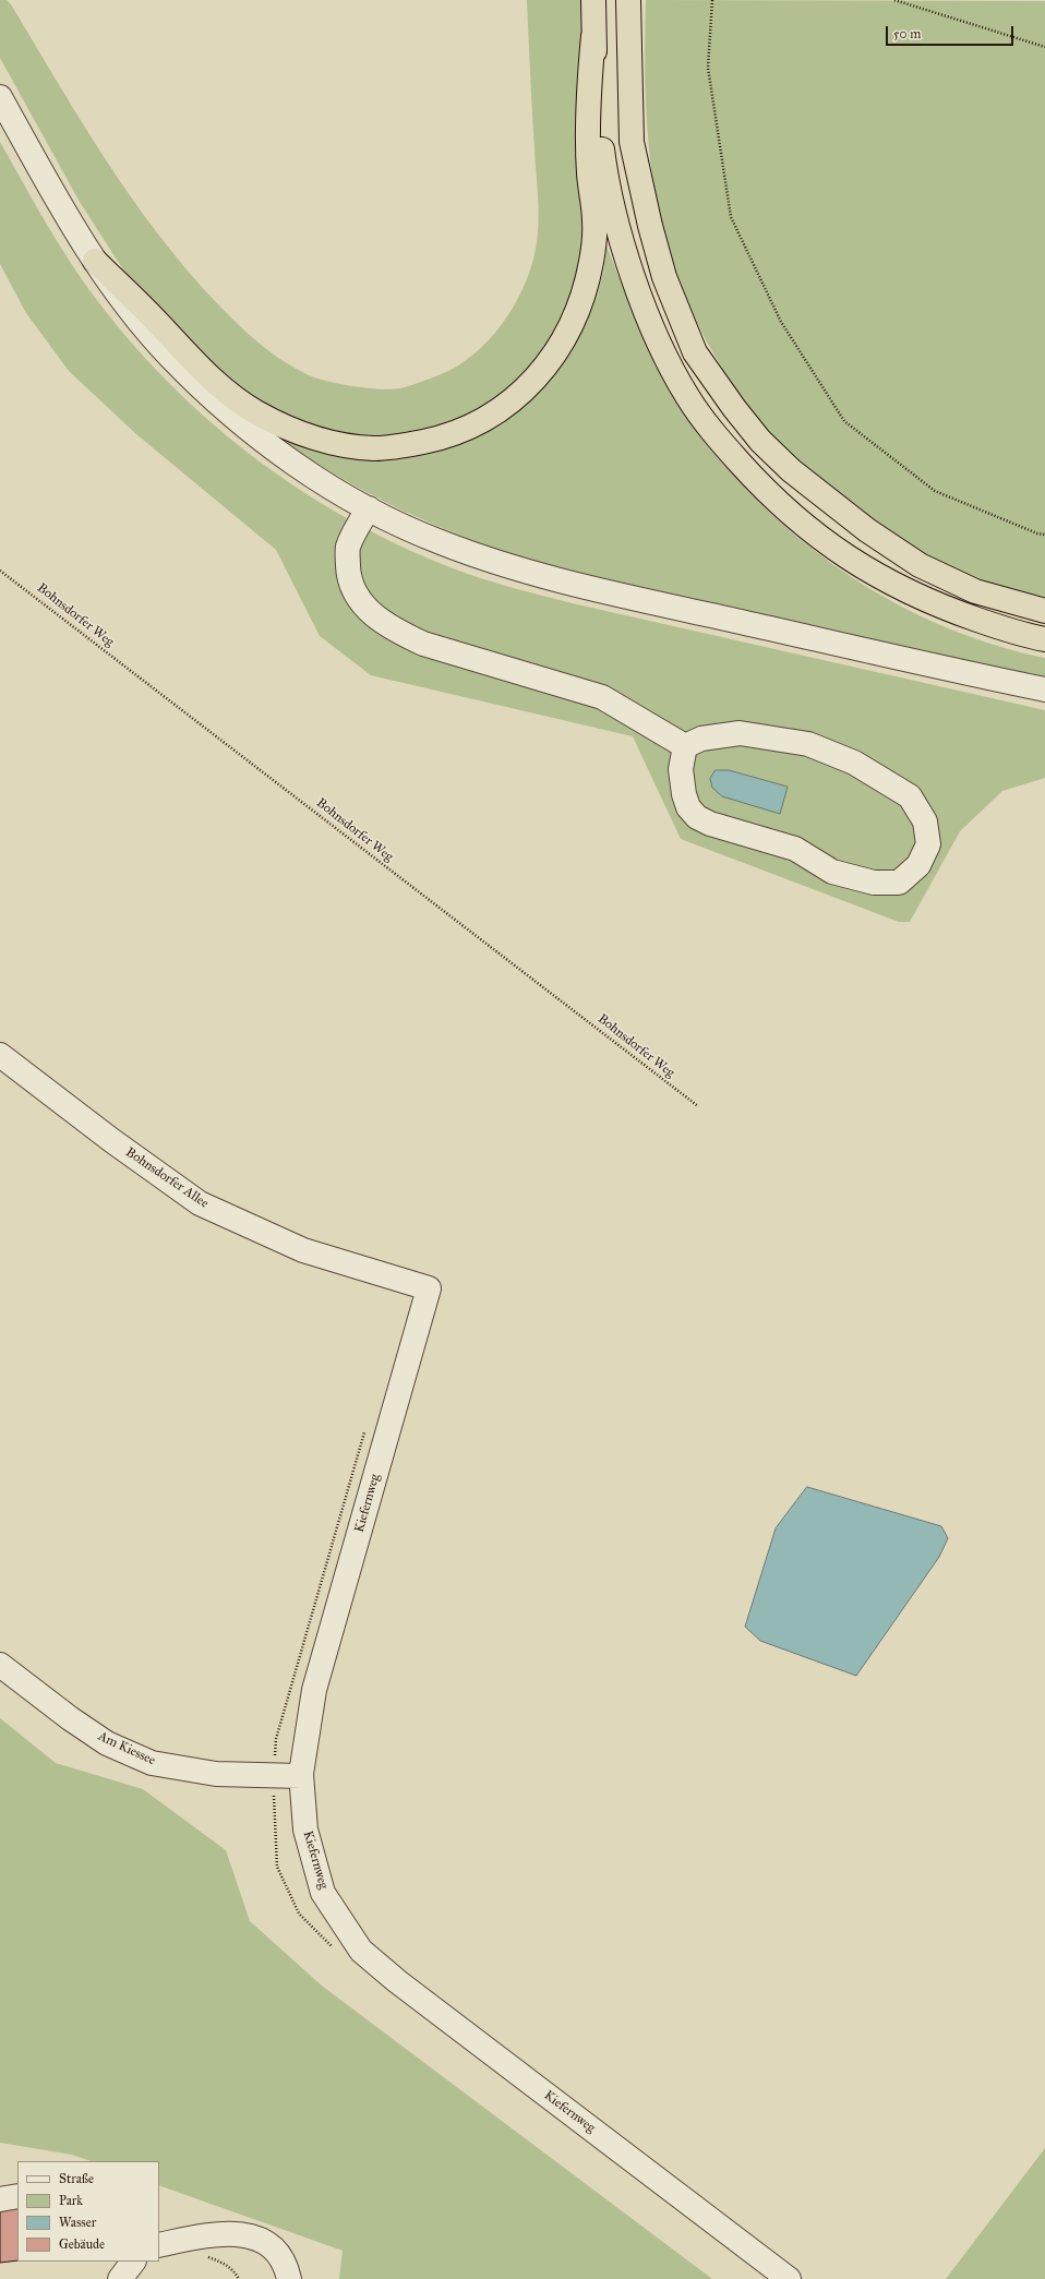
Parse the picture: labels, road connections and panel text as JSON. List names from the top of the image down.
{
  "streets": {
    "street": ["Bohnsdorfer Allee", "Kiefernweg", "Am Kiessee"],
    "path": ["Bohnsdorfer Weg"]
  },
  "crossings": [
    ["Bohnsdorfer Allee", "Kiefernweg"],
    ["Kiefernweg", "Am Kiessee"]
  ],
  "legend": [
    "Straße",
    "Park",
    "Wasser",
    "Gebäude"
  ],
  "scale_bar": "50 m"
}
